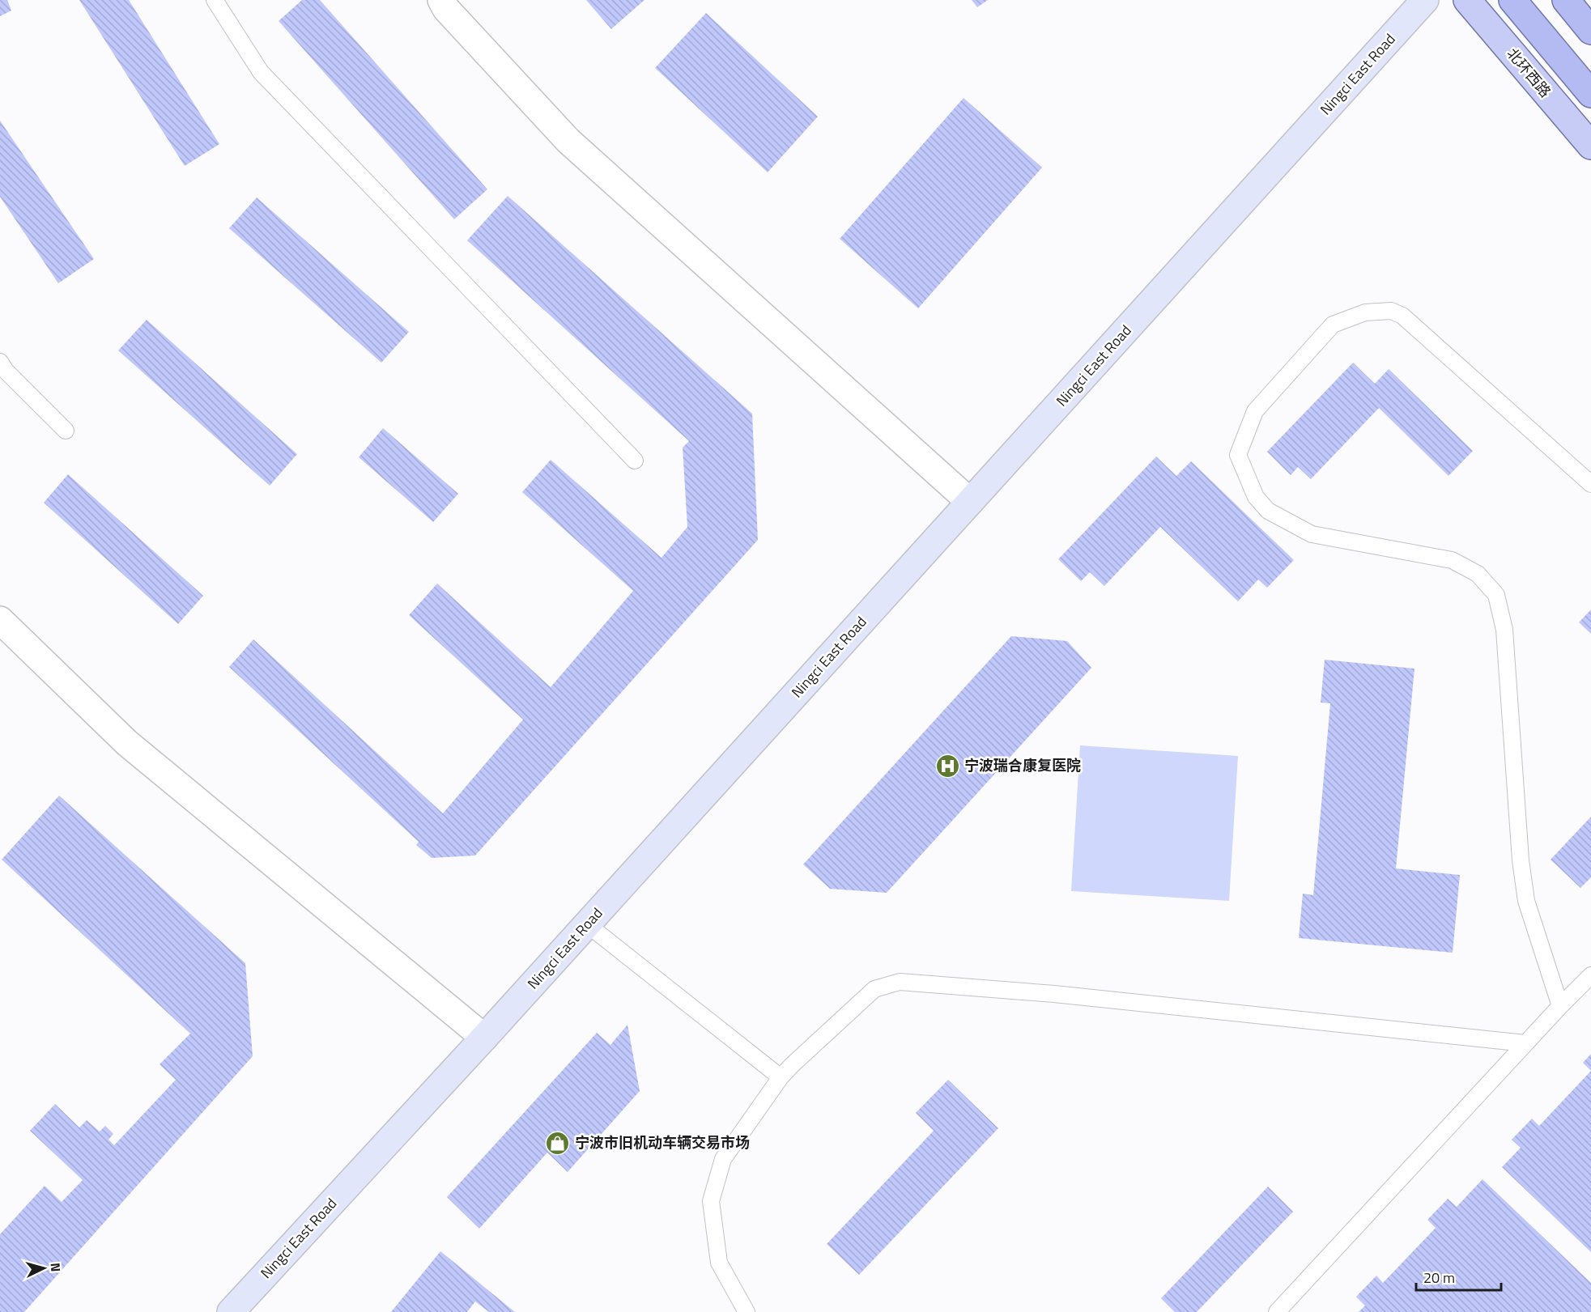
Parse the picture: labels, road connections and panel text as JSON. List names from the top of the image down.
{
  "streets": {
    "main road": ["北环西路", "Ningci East Road"]
  },
  "places": {
    "hospital": ["宁波瑞合康复医院"],
    "shop": ["宁波市旧机动车辆交易市场"]
  },
  "scale_bar": "20 m",
  "north": "right"
}
